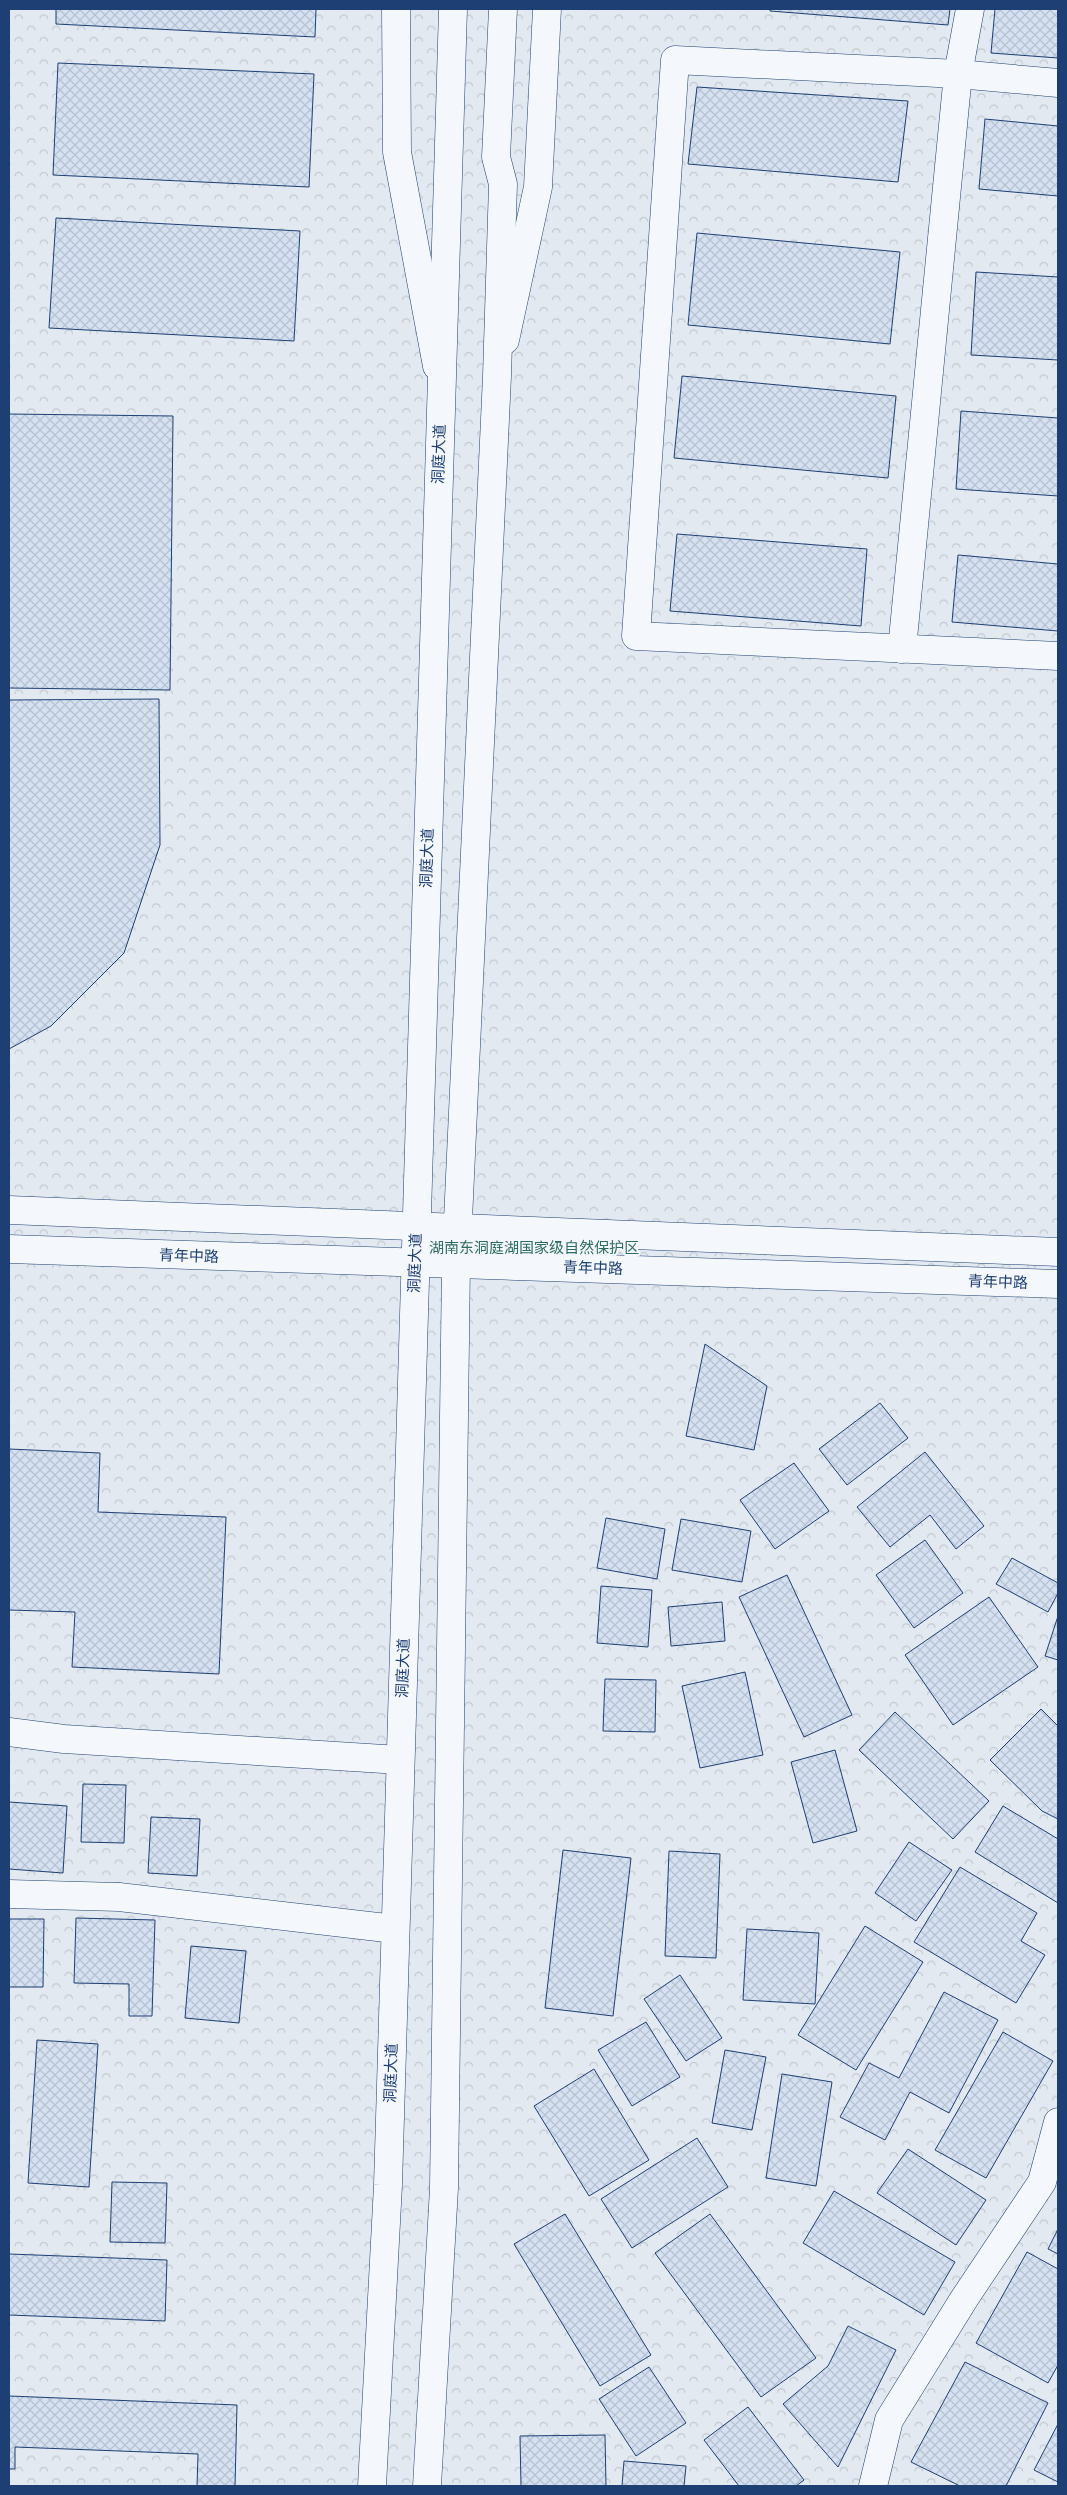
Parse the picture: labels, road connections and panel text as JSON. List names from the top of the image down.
{
  "streets": {
    "main road": ["洞庭大道", "青年中路"]
  },
  "crossings": [
    ["洞庭大道", "青年中路"]
  ],
  "parks": ["湖南东洞庭湖国家级自然保护区"]
}
